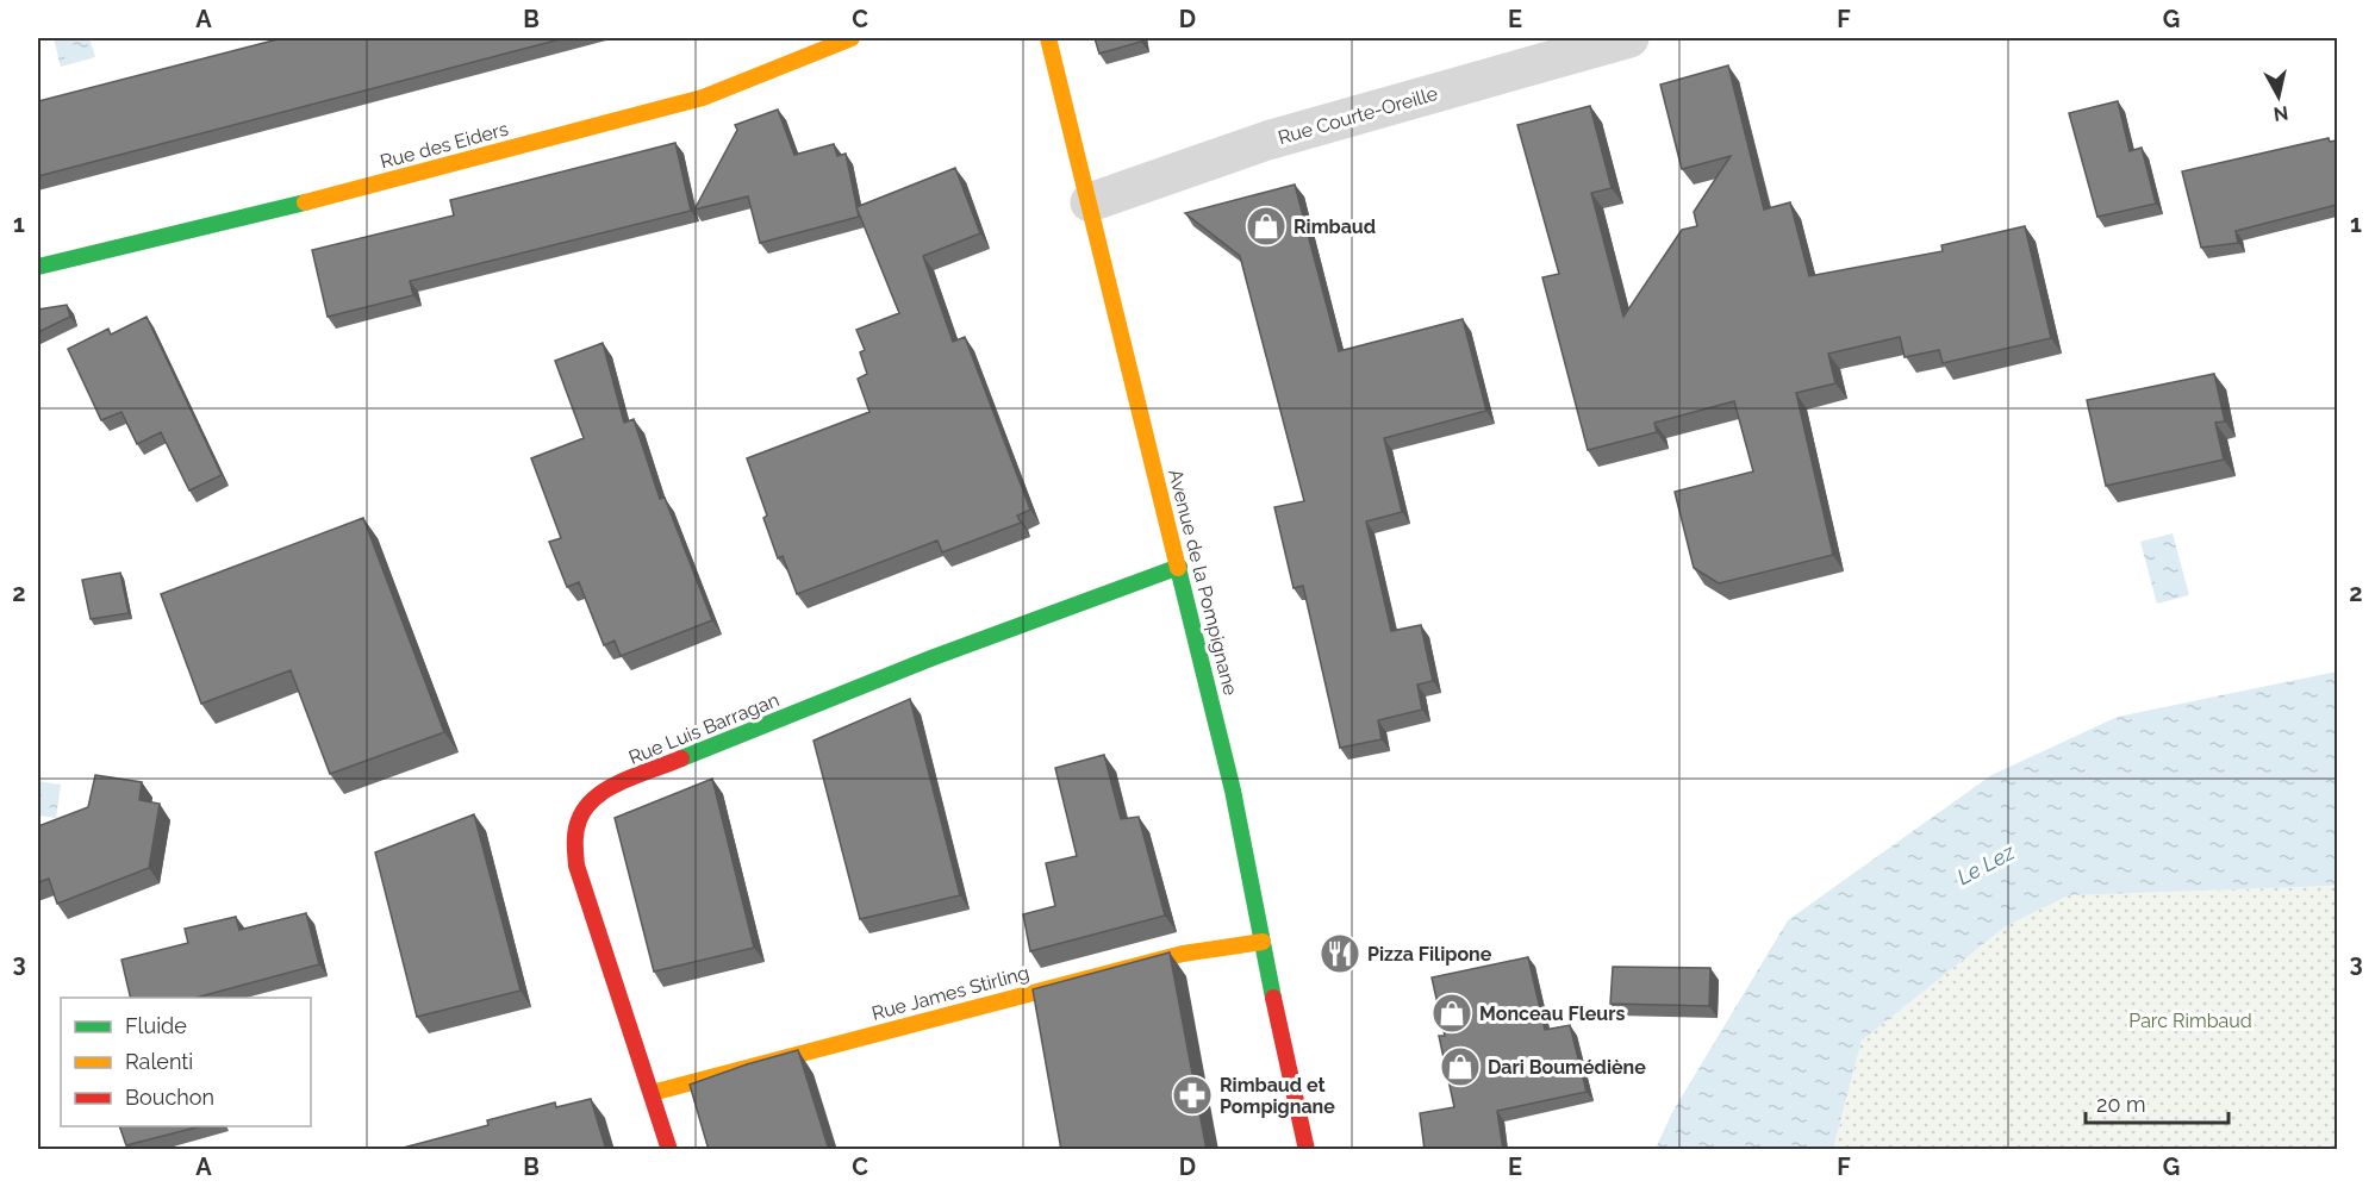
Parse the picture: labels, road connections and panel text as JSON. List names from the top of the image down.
{
  "streets": {
    "street": [
      "Rue Courte-Oreille",
      "Rue des Eiders",
      "Avenue de la Pompignane",
      "Rue Luis Barragan",
      "Rue James Stirling"
    ]
  },
  "crossings": [
    ["Rue Courte-Oreille", "Avenue de la Pompignane"],
    ["Avenue de la Pompignane", "Rue Luis Barragan"],
    ["Avenue de la Pompignane", "Rue James Stirling"],
    ["Rue Luis Barragan", "Rue James Stirling"]
  ],
  "water": ["Le Lez"],
  "parks": ["Parc Rimbaud"],
  "places": {
    "shop": ["Rimbaud", "Monceau Fleurs", "Dari Boumédiène"],
    "restaurant": ["Pizza Filipone"],
    "pharmacy": ["Rimbaud et Pompignane"]
  },
  "legend": ["Fluide", "Ralenti", "Bouchon"],
  "scale_bar": "20 m",
  "north": "bottom",
  "grid": {
    "columns": [
      "A",
      "B",
      "C",
      "D",
      "E",
      "F",
      "G"
    ],
    "rows": ["1", "2", "3"]
  }
}
